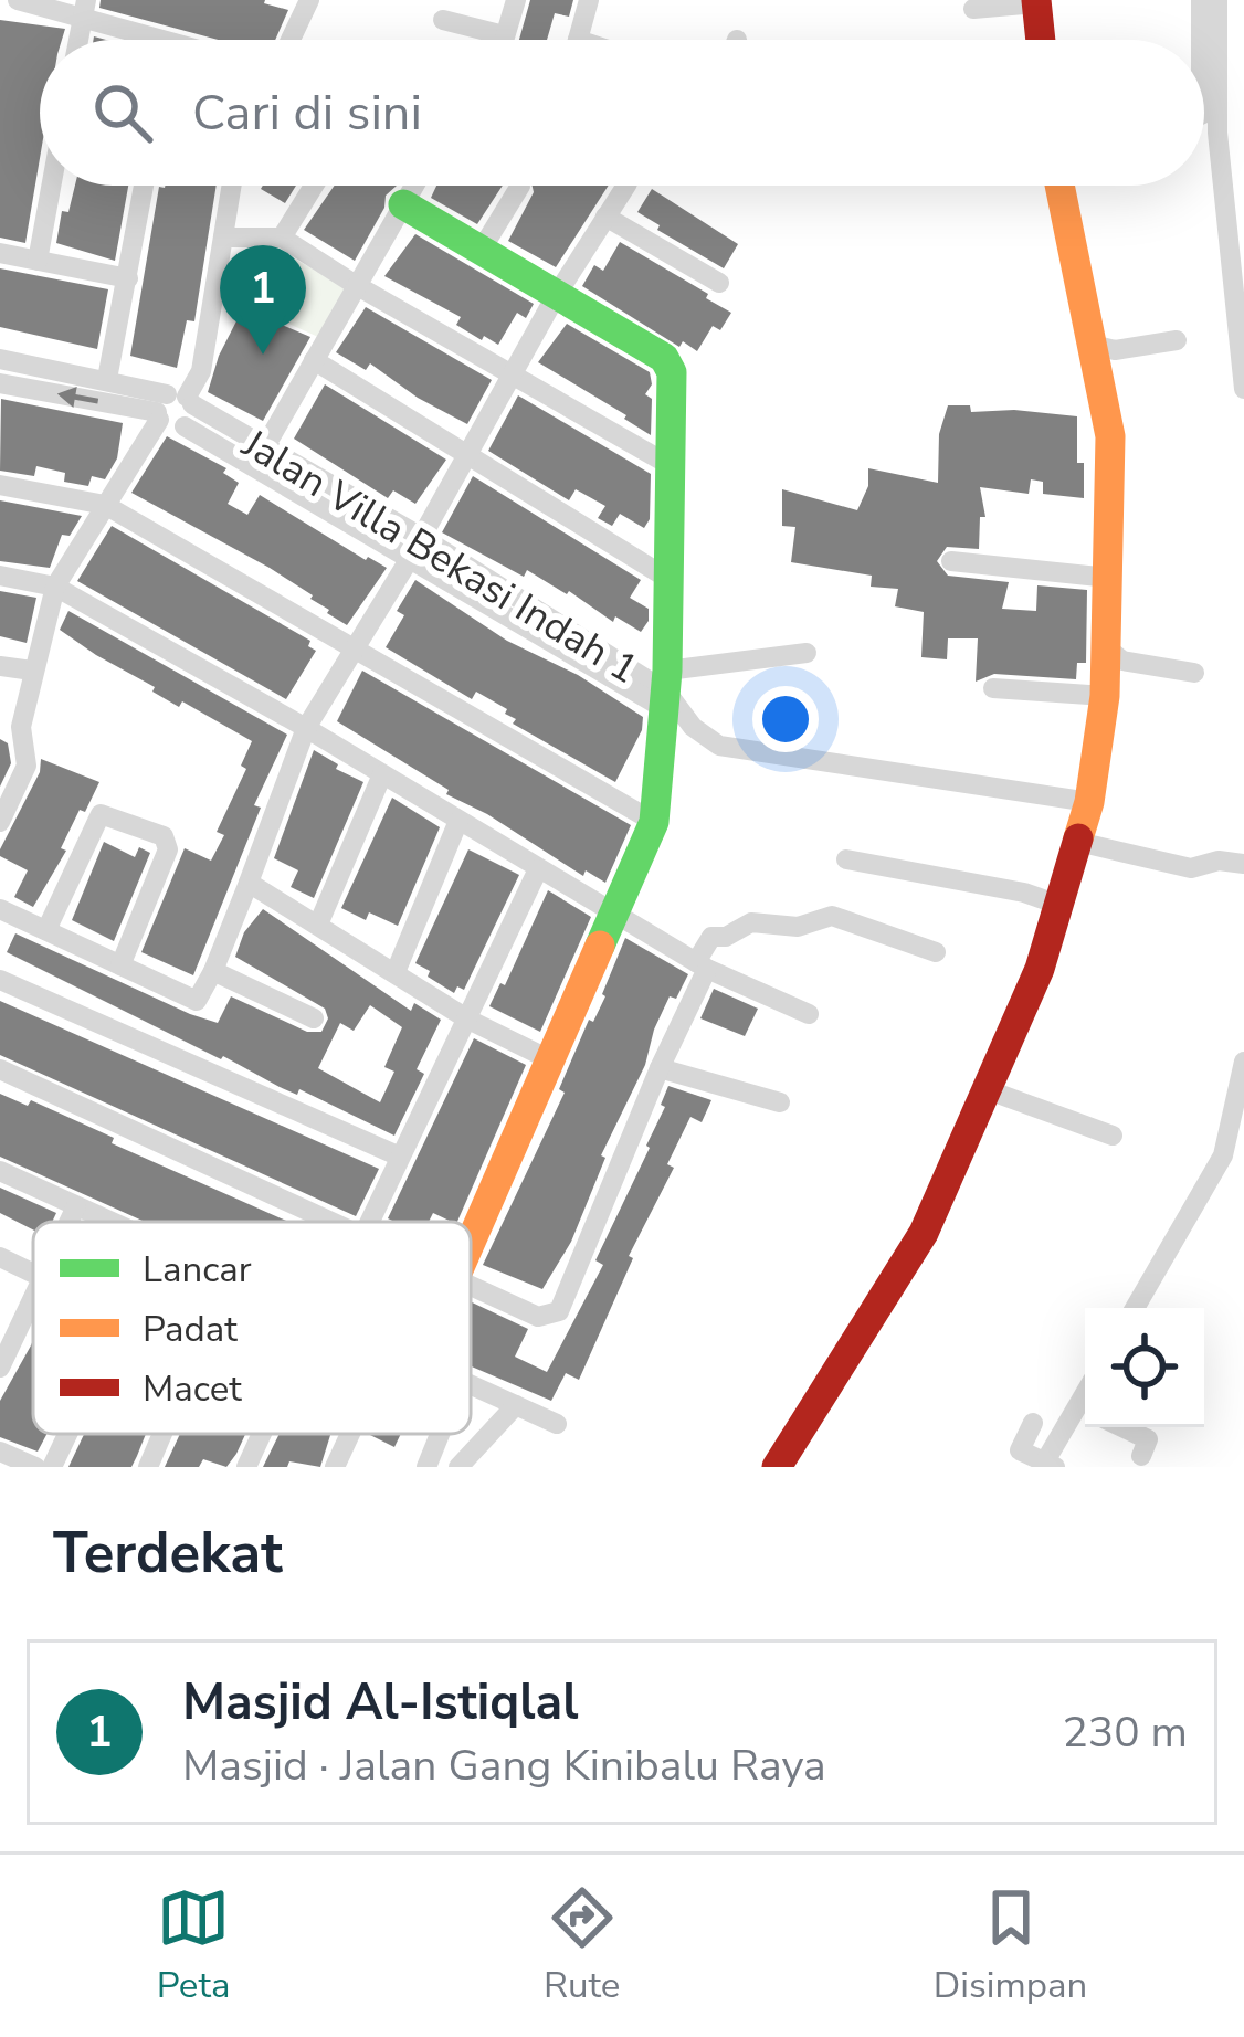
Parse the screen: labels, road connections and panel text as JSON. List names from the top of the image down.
{
  "streets": {
    "street": ["Jalan Villa Bekasi Indah 1"]
  },
  "legend": ["Lancar", "Padat", "Macet"],
  "page": {
    "search": "Cari di sini",
    "pins": "1",
    "heading": "Terdekat",
    "list": [
      {
        "mark": "1",
        "name": "Masjid Al-Istiqlal",
        "note": "Masjid · Jalan Gang Kinibalu Raya",
        "value": "230 m"
      }
    ],
    "nav": ["Peta", "Rute", "Disimpan"]
  }
}
